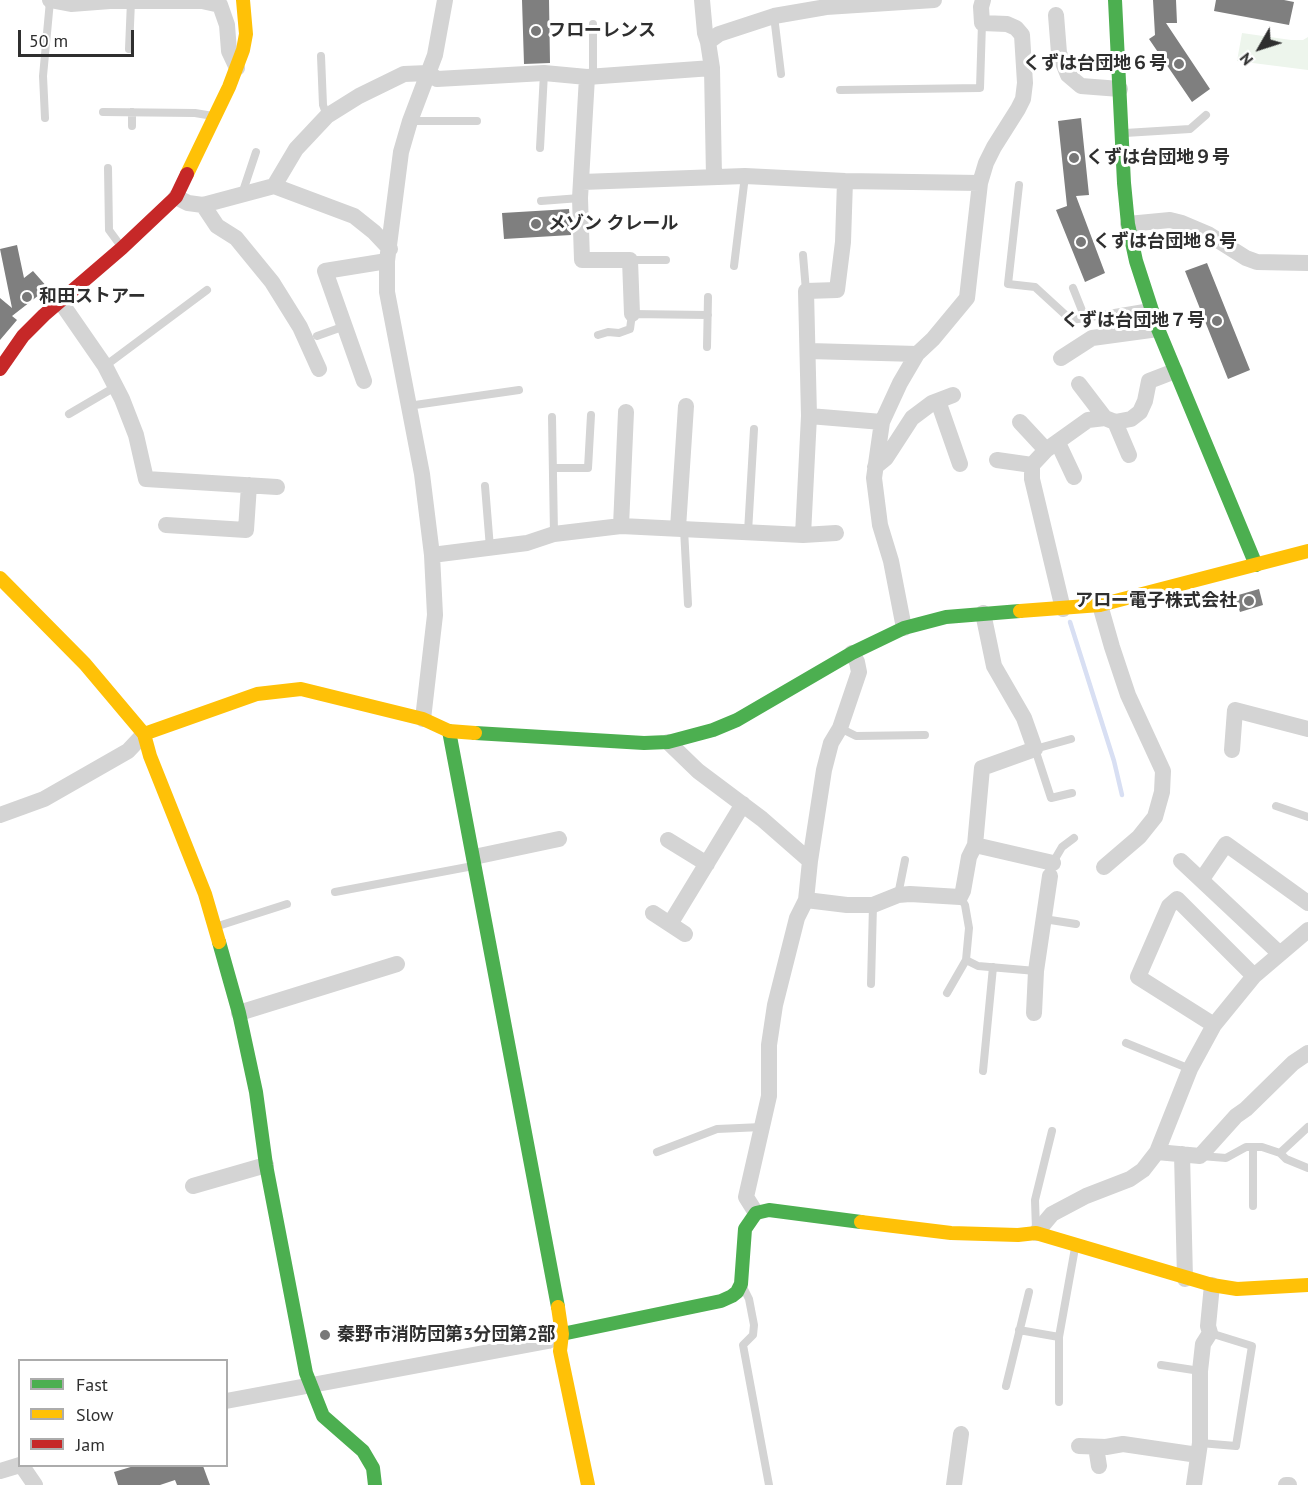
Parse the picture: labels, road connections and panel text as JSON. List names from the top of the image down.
{
  "places": [
    "フローレンス",
    "くずは台団地６号",
    "くずは台団地９号",
    "メゾン クレール",
    "くずは台団地８号",
    "和田ストアー",
    "くずは台団地７号",
    "アロー電子株式会社",
    "秦野市消防団第3分団第2部"
  ],
  "legend": ["Fast", "Slow", "Jam"],
  "scale_bar": "50 m",
  "north": "bottom left"
}
